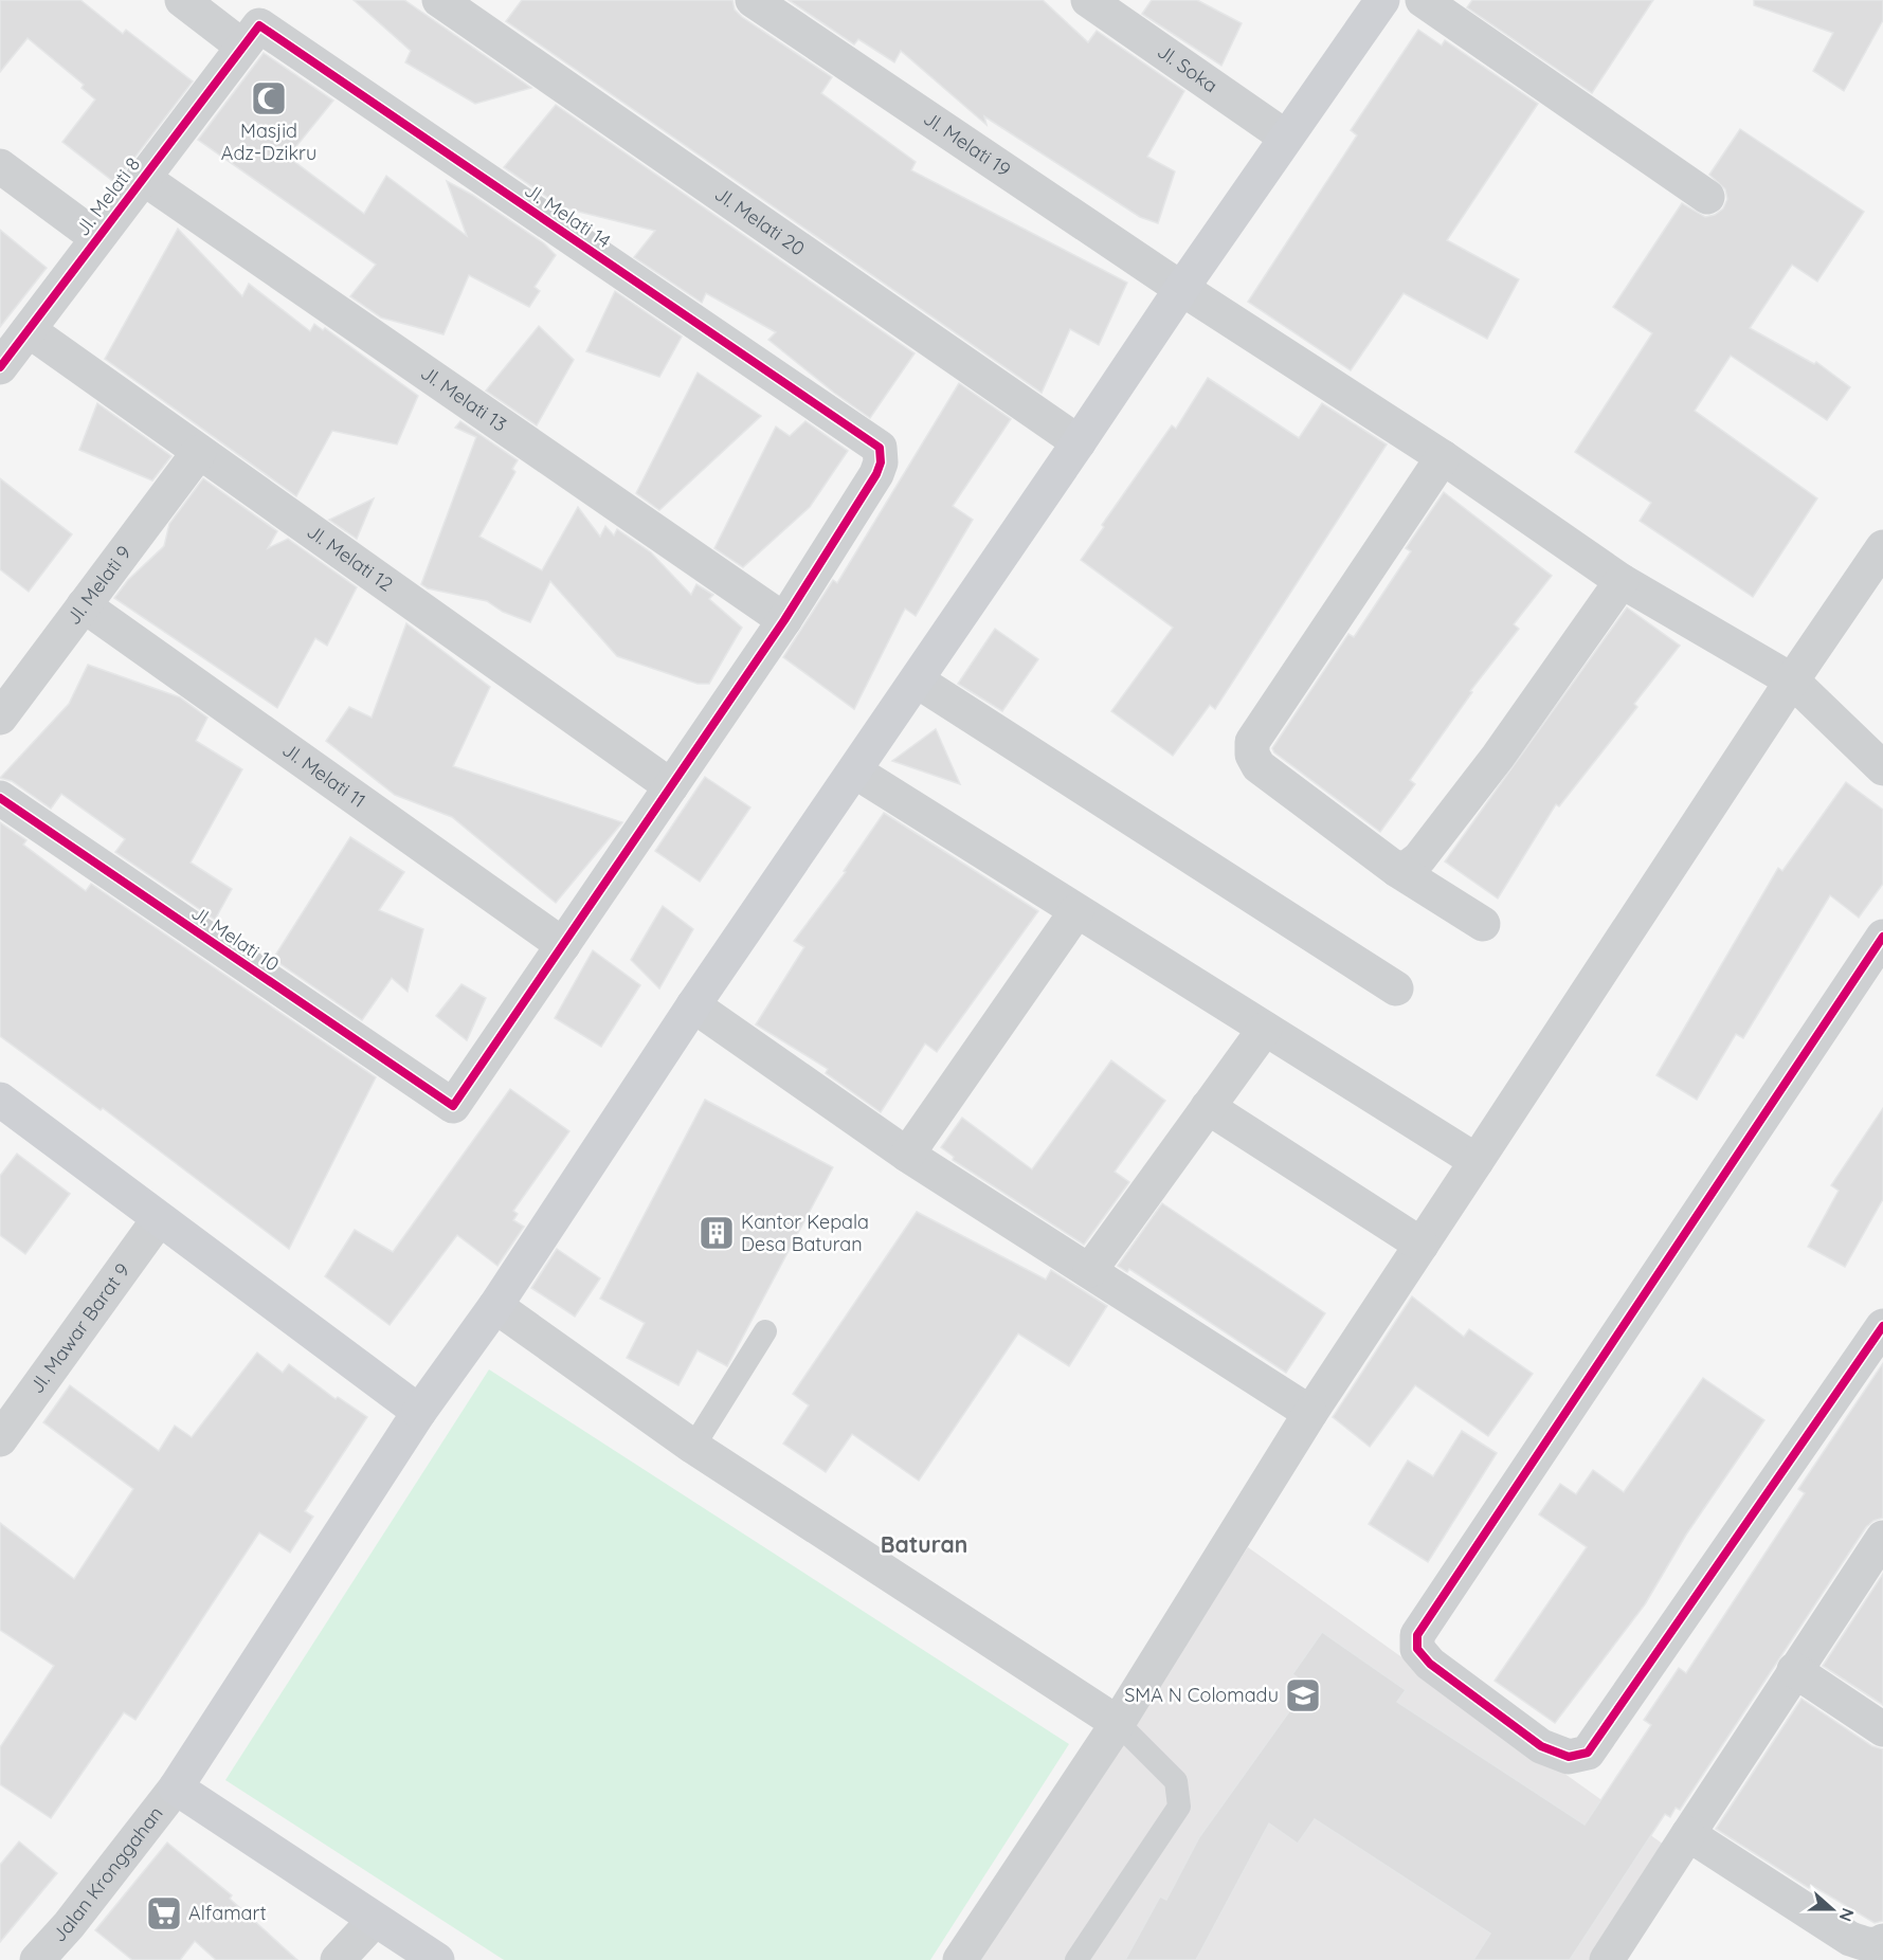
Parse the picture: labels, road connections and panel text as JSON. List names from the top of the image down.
{
  "streets": {
    "street": [
      "Jl. Soka",
      "Jl. Melati 19",
      "Jl. Melati 8",
      "Jl. Melati 14",
      "Jl. Melati 20",
      "Jl. Melati 13",
      "Jl. Melati 12",
      "Jl. Melati 9",
      "Jl. Melati 11",
      "Jl. Melati 10",
      "Jl. Mawar Barat 9",
      "Jalan Kronggahan"
    ]
  },
  "crossings": [
    ["Jl. Melati 8", "Jl. Melati 14"],
    ["Jl. Melati 8", "Jl. Melati 13"],
    ["Jl. Melati 8", "Jl. Melati 12"],
    ["Jl. Melati 14", "Jl. Melati 13"],
    ["Jl. Melati 12", "Jl. Melati 9"],
    ["Jl. Melati 9", "Jl. Melati 11"],
    ["Jl. Melati 11", "Jl. Melati 10"]
  ],
  "districts": ["Baturan"],
  "places": {
    "mosque": ["Masjid Adz-Dzikru"],
    "building": ["Kantor Kepala Desa Baturan"],
    "school or university": ["SMA N Colomadu"],
    "supermarket": ["Alfamart"]
  },
  "north": "right"
}
